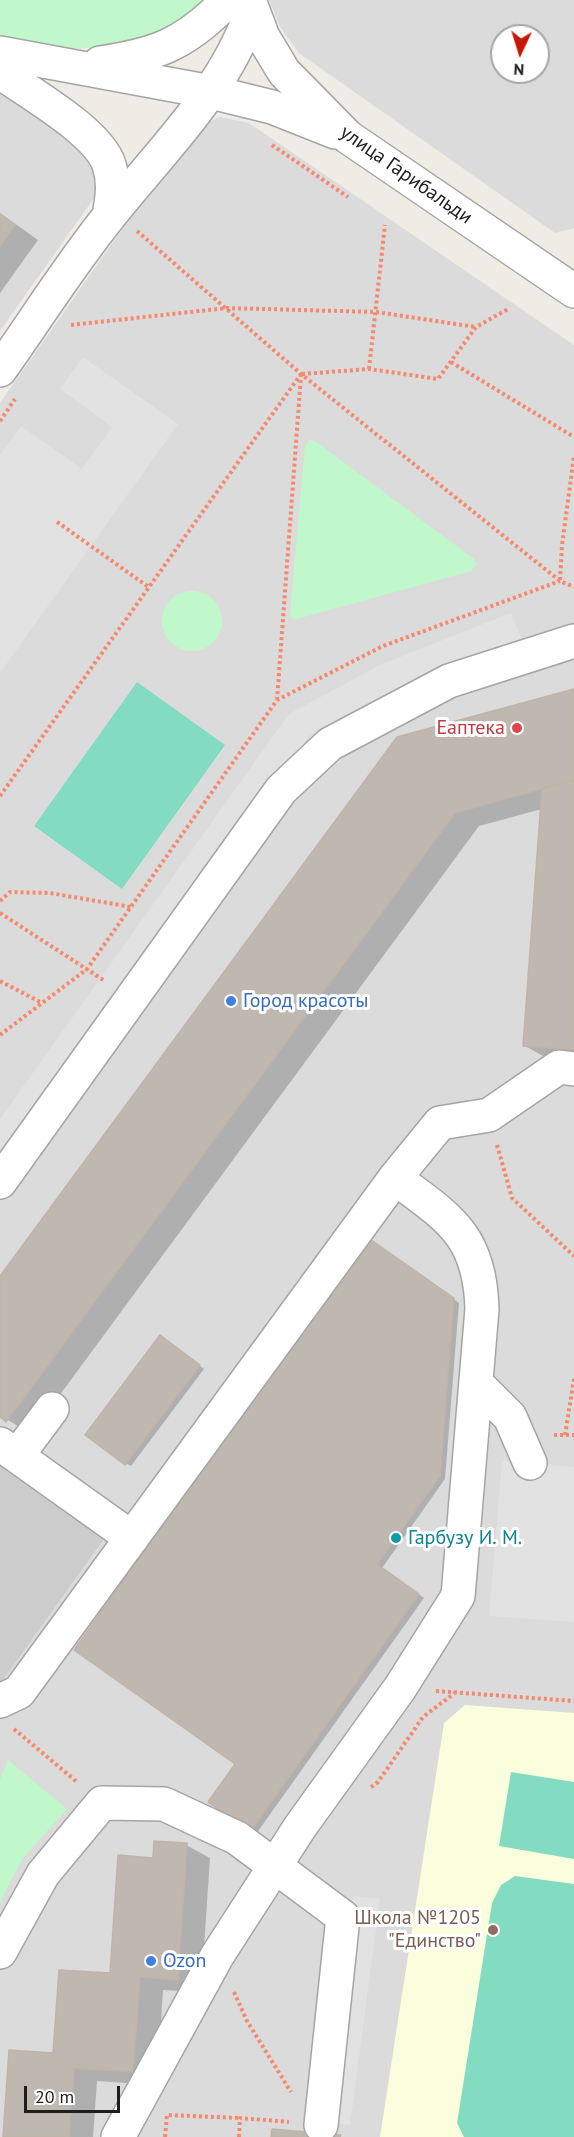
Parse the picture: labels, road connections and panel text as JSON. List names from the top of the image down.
{
  "streets": {
    "street": ["улица Гарибальди"]
  },
  "places": [
    "Еаптека",
    "Город красоты",
    "Гарбузу И. М.",
    "Школа №1205 \"Единство\"",
    "Ozon"
  ],
  "scale_bar": "20 m",
  "north": "bottom"
}
